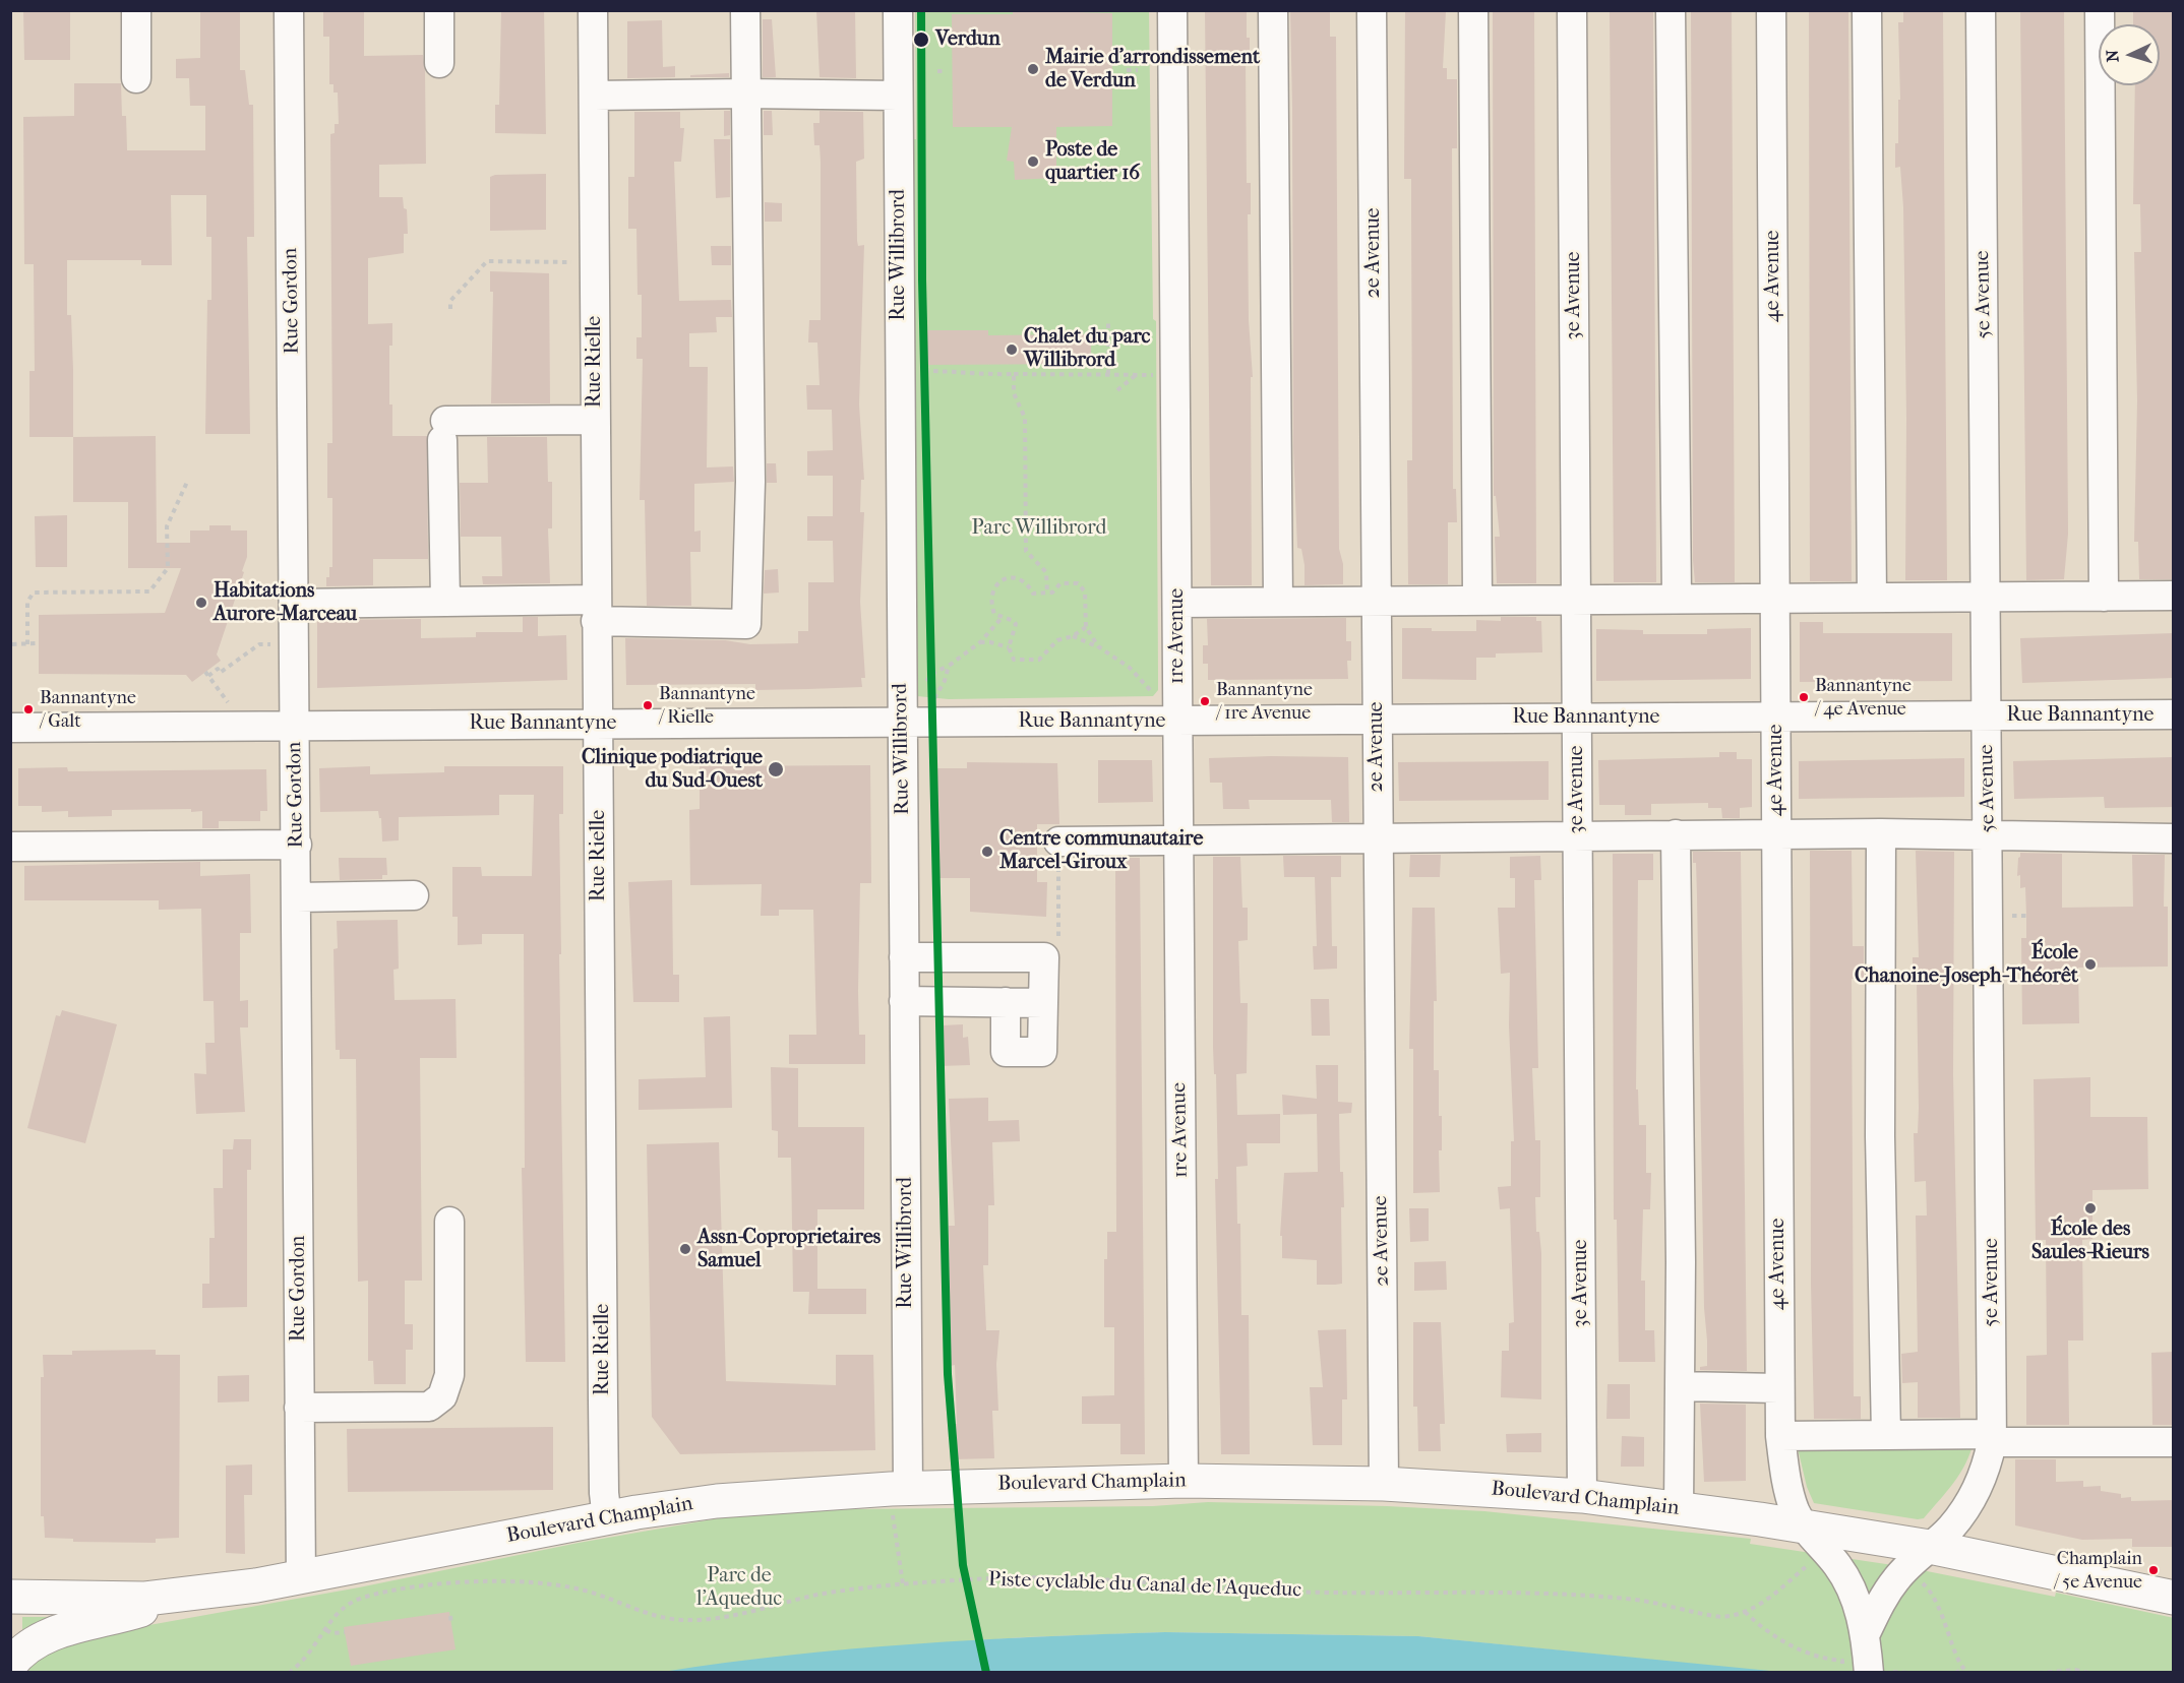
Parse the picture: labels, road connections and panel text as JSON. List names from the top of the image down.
{
  "streets": {
    "main road": ["Boulevard Champlain"],
    "street": [
      "2e Avenue",
      "Rue Willibrord",
      "4e Avenue",
      "5e Avenue",
      "3e Avenue",
      "Rue Gordon",
      "Rue Rielle",
      "1re Avenue",
      "Rue Bannantyne"
    ],
    "path": ["Piste cyclable du Canal de l'Aqueduc"]
  },
  "crossings": [
    ["2e Avenue", "Rue Bannantyne"],
    ["2e Avenue", "Boulevard Champlain"],
    ["Rue Willibrord", "Rue Bannantyne"],
    ["Rue Willibrord", "Boulevard Champlain"],
    ["4e Avenue", "5e Avenue"],
    ["4e Avenue", "Rue Bannantyne"],
    ["4e Avenue", "Boulevard Champlain"],
    ["5e Avenue", "Rue Bannantyne"],
    ["5e Avenue", "Boulevard Champlain"],
    ["3e Avenue", "Rue Bannantyne"],
    ["3e Avenue", "Boulevard Champlain"],
    ["Rue Gordon", "Rue Bannantyne"],
    ["Rue Gordon", "Boulevard Champlain"],
    ["Rue Rielle", "Rue Bannantyne"],
    ["Rue Rielle", "Boulevard Champlain"],
    ["1re Avenue", "Rue Bannantyne"],
    ["1re Avenue", "Boulevard Champlain"]
  ],
  "parks": ["Parc Willibrord", "Parc de l'Aqueduc"],
  "places": [
    "Verdun",
    "Mairie d'arrondissement de Verdun",
    "Poste de quartier 16",
    "Chalet du parc Willibrord",
    "Habitations Aurore-Marceau",
    "Bannantyne / 4e Avenue",
    "Bannantyne / 1re Avenue",
    "Bannantyne / Rielle",
    "Bannantyne / Galt",
    "Clinique podiatrique du Sud-Ouest",
    "Centre communautaire Marcel-Giroux",
    "École Chanoine-Joseph-Théorêt",
    "École des Saules-Rieurs",
    "Assn-Coproprietaires Samuel",
    "Champlain / 5e Avenue"
  ],
  "north": "left"
}
